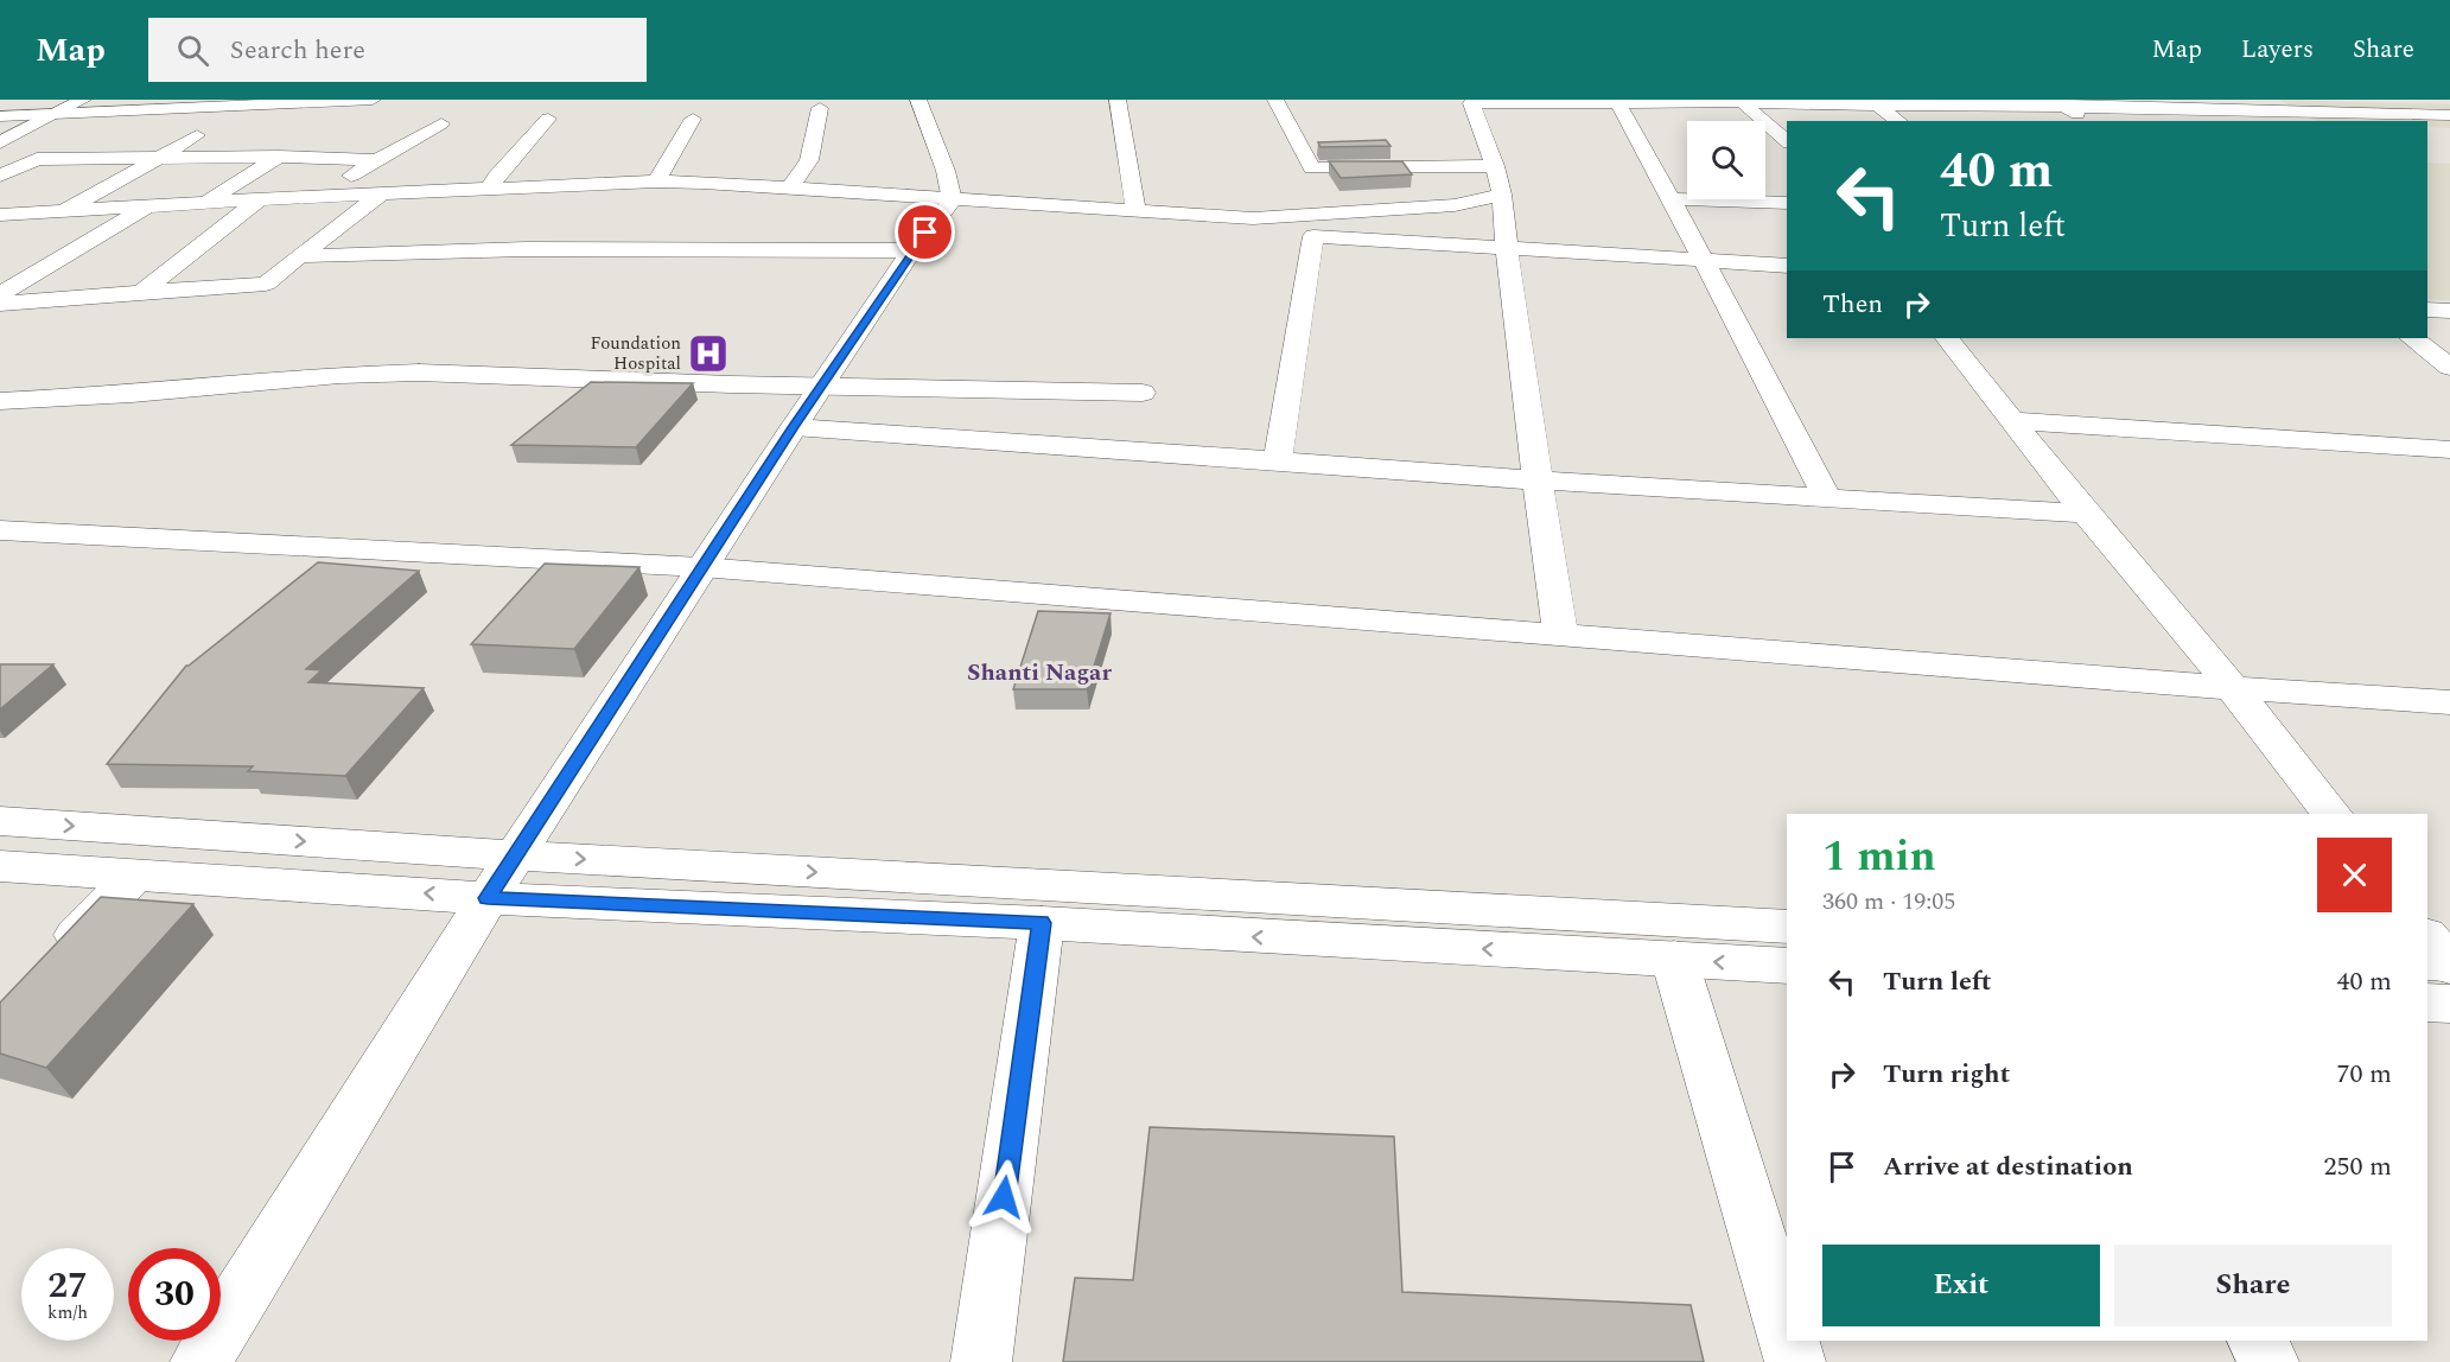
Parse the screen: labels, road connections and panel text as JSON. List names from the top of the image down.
{
  "districts": ["Shanti Nagar"],
  "places": {
    "hospital": ["Foundation Hospital"]
  },
  "page": {
    "header": "Map",
    "search": "Search here",
    "nav": ["Map", "Layers", "Share"],
    "turn": ["40 m", "Turn left"],
    "then": "Then",
    "heading": ["1 min", "360 m · 19:05"],
    "list": [
      {
        "name": "Turn left",
        "value": "40 m"
      },
      {
        "name": "Turn right",
        "value": "70 m"
      },
      {
        "name": "Arrive at destination",
        "value": "250 m"
      }
    ],
    "buttons": ["Exit", "Share"],
    "speed": "27 km/h",
    "limit": "30"
  }
}
